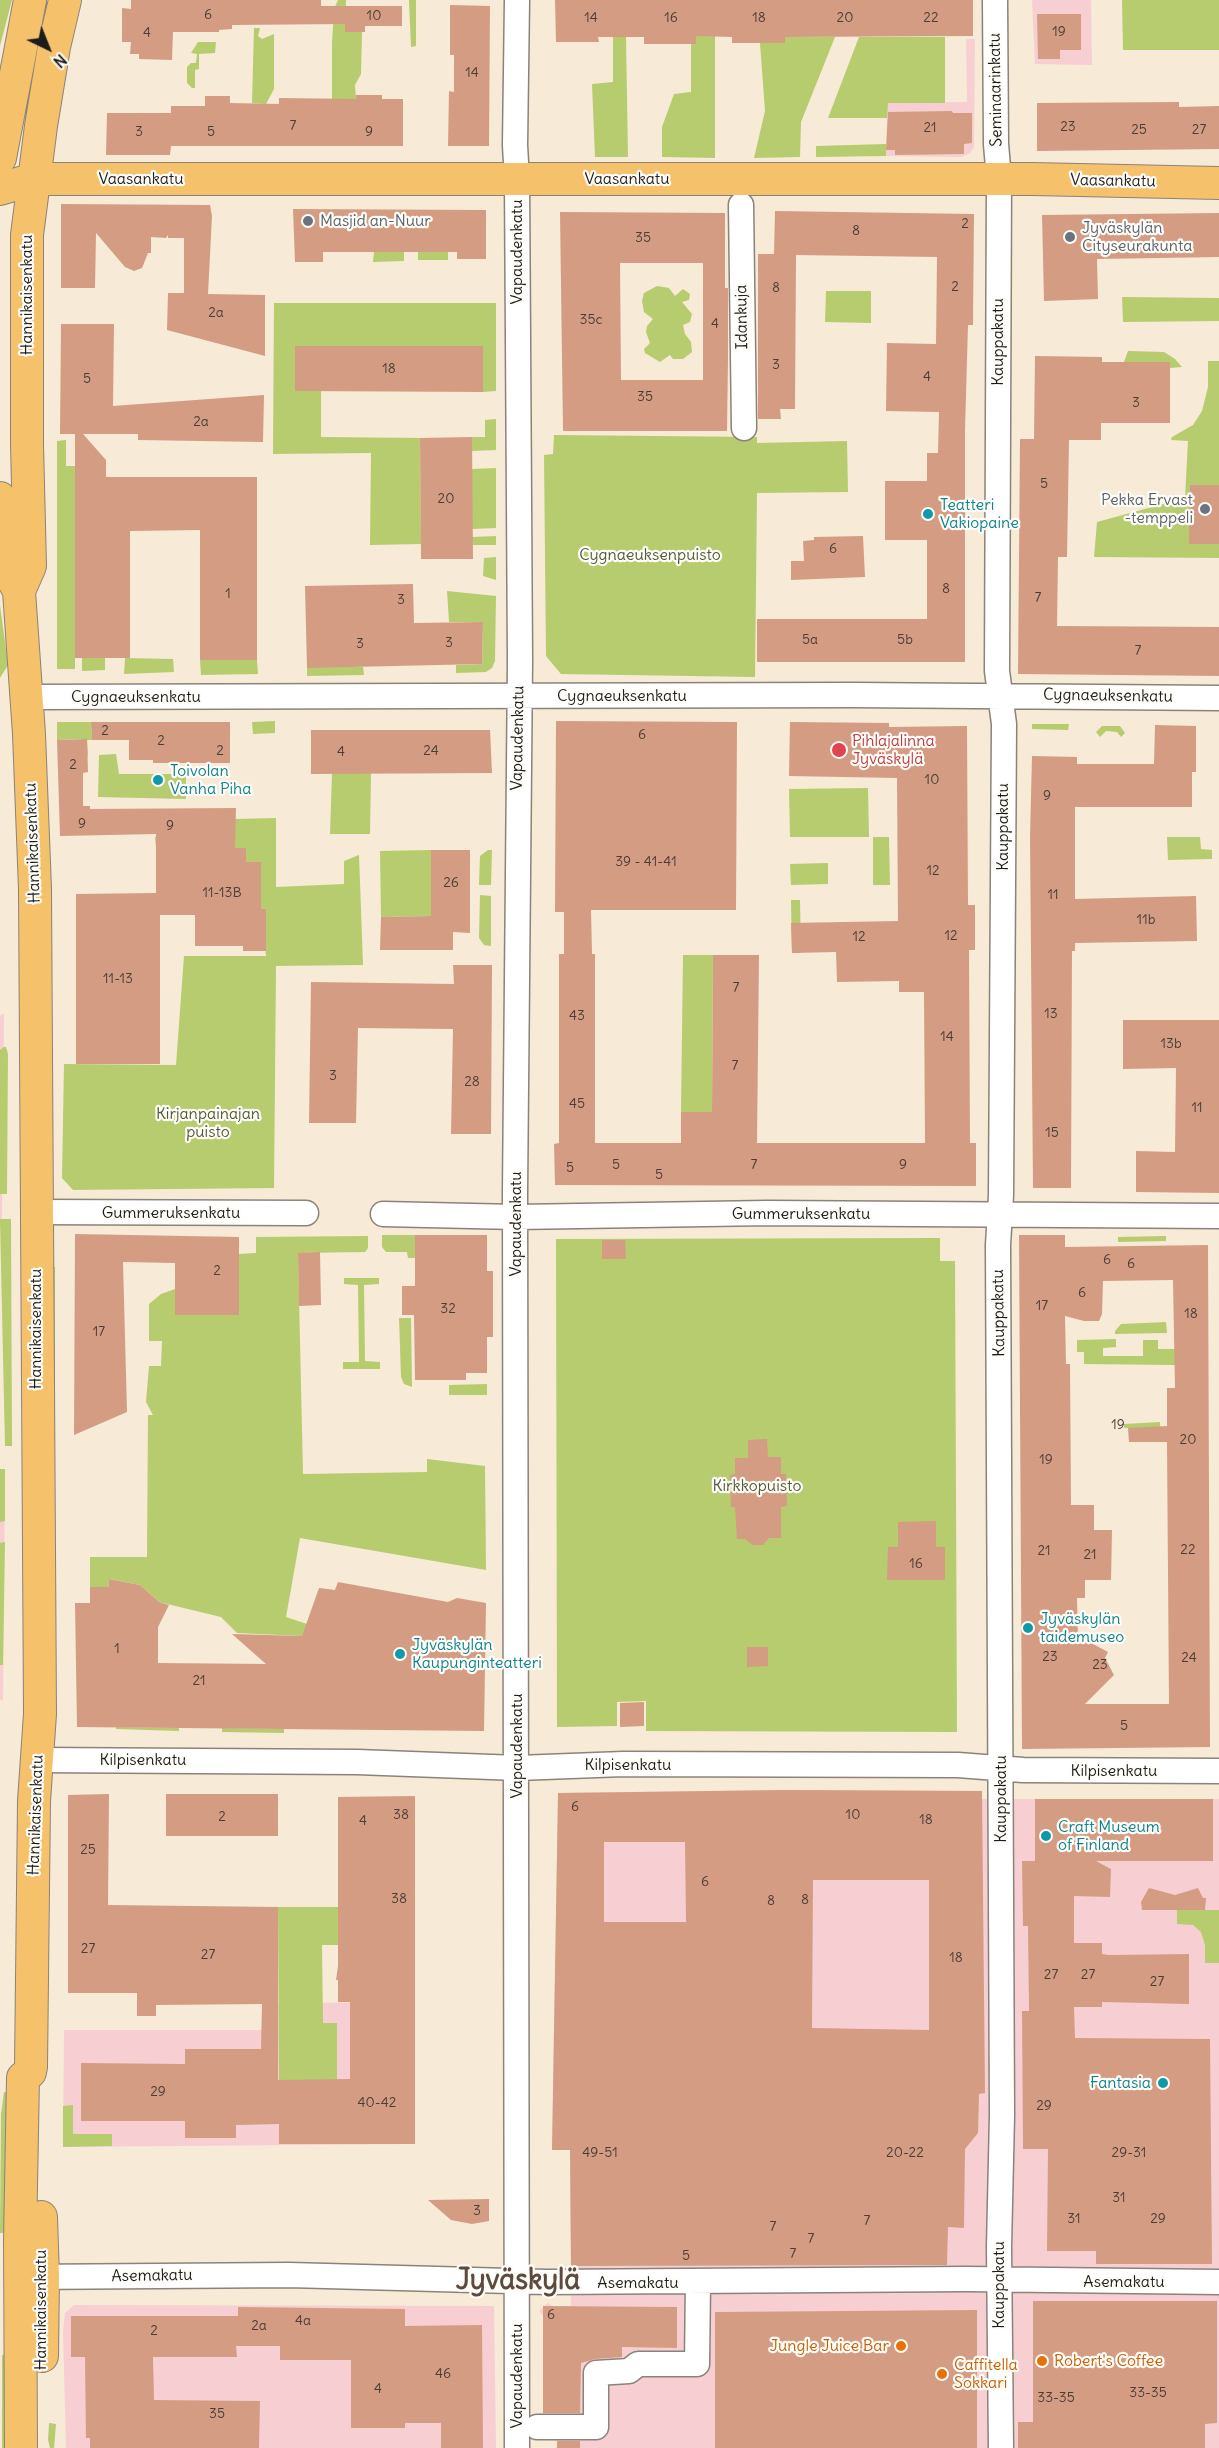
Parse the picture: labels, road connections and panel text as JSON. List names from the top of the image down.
{
  "streets": {
    "main road": ["Vaasankatu", "Hannikaisenkatu"],
    "street": [
      "Seminaarinkatu",
      "Vapaudenkatu",
      "Idankuja",
      "Kauppakatu",
      "Cygnaeuksenkatu",
      "Gummeruksenkatu",
      "Kilpisenkatu",
      "Asemakatu"
    ]
  },
  "crossings": [
    ["Seminaarinkatu", "Vaasankatu"],
    ["Seminaarinkatu", "Kauppakatu"],
    ["Vaasankatu", "Vapaudenkatu"],
    ["Vaasankatu", "Hannikaisenkatu"],
    ["Vaasankatu", "Kauppakatu"],
    ["Vapaudenkatu", "Cygnaeuksenkatu"],
    ["Vapaudenkatu", "Gummeruksenkatu"],
    ["Vapaudenkatu", "Kilpisenkatu"],
    ["Vapaudenkatu", "Asemakatu"],
    ["Hannikaisenkatu", "Cygnaeuksenkatu"],
    ["Hannikaisenkatu", "Gummeruksenkatu"],
    ["Hannikaisenkatu", "Kilpisenkatu"],
    ["Hannikaisenkatu", "Asemakatu"],
    ["Kauppakatu", "Cygnaeuksenkatu"],
    ["Kauppakatu", "Gummeruksenkatu"],
    ["Kauppakatu", "Kilpisenkatu"],
    ["Kauppakatu", "Asemakatu"]
  ],
  "districts": ["Jyväskylä"],
  "parks": ["Cygnaeuksenpuisto", "Kirjanpainajan puisto", "Kirkkopuisto"],
  "places": [
    "Masjid an-Nuur",
    "Jyväskylän Cityseurakunta",
    "Pekka Ervast -temppeli",
    "Teatteri Vakiopaine",
    "Pihlajalinna Jyväskylä",
    "Toivolan Vanha Piha",
    "Jyväskylän taidemuseo",
    "Jyväskylän Kaupunginteatteri",
    "Craft Museum of Finland",
    "Fantasia",
    "Jungle Juice Bar",
    "Robert's Coffee",
    "Caffitella Sokkari"
  ],
  "house_numbers": [
    "6",
    "10",
    "14",
    "16",
    "18",
    "20",
    "22",
    "19",
    "4",
    "14",
    "7",
    "23",
    "21",
    "25",
    "27",
    "3",
    "5",
    "9",
    "2",
    "8",
    "35",
    "2",
    "8",
    "2a",
    "35c",
    "4",
    "3",
    "18",
    "4",
    "5",
    "35",
    "3",
    "2a",
    "5",
    "20",
    "6",
    "8",
    "1",
    "7",
    "3",
    "5a",
    "5b",
    "3",
    "3",
    "7",
    "2",
    "6",
    "2",
    "2",
    "24",
    "4",
    "2",
    "10",
    "9",
    "9",
    "9",
    "39 - 41-41",
    "12",
    "26",
    "11-13B",
    "11",
    "11b",
    "12",
    "12",
    "11-13",
    "7",
    "13",
    "43",
    "14",
    "13b",
    "7",
    "3",
    "28",
    "45",
    "11",
    "15",
    "5",
    "7",
    "9",
    "5",
    "5",
    "6",
    "6",
    "2",
    "6",
    "17",
    "32",
    "18",
    "17",
    "19",
    "20",
    "19",
    "22",
    "21",
    "21",
    "16",
    "1",
    "23",
    "24",
    "23",
    "21",
    "5",
    "6",
    "38",
    "10",
    "2",
    "18",
    "4",
    "25",
    "6",
    "38",
    "8",
    "8",
    "27",
    "27",
    "18",
    "27",
    "27",
    "27",
    "29",
    "40-42",
    "29",
    "49-51",
    "20-22",
    "29-31",
    "31",
    "3",
    "31",
    "29",
    "7",
    "7",
    "7",
    "7",
    "5",
    "6",
    "4a",
    "2a",
    "2",
    "46",
    "4",
    "33-35",
    "33-35",
    "35"
  ],
  "north": "bottom right"
}
